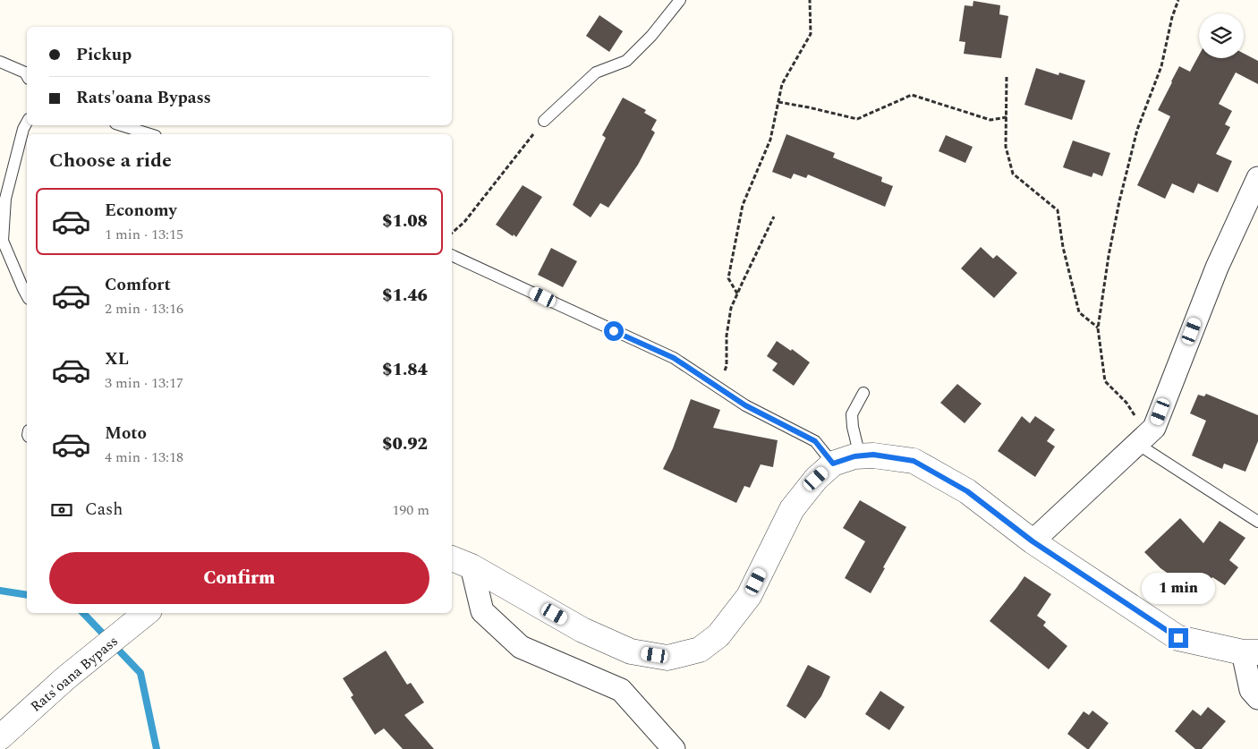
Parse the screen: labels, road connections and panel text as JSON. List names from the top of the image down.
{
  "streets": {
    "street": ["Rats'oana Bypass"]
  },
  "page": {
    "banner": ["Pickup", "Rats'oana Bypass"],
    "heading": "Choose a ride",
    "list": [
      {
        "name": "Economy",
        "note": "1 min · 13:15",
        "value": "$1.08"
      },
      {
        "name": "Comfort",
        "note": "2 min · 13:16",
        "value": "$1.46"
      },
      {
        "name": "XL",
        "note": "3 min · 13:17",
        "value": "$1.84"
      },
      {
        "name": "Moto",
        "note": "4 min · 13:18",
        "value": "$0.92"
      }
    ],
    "pay": ["Cash", "190 m"],
    "buttons": "Confirm",
    "bubble": "1 min"
  }
}
